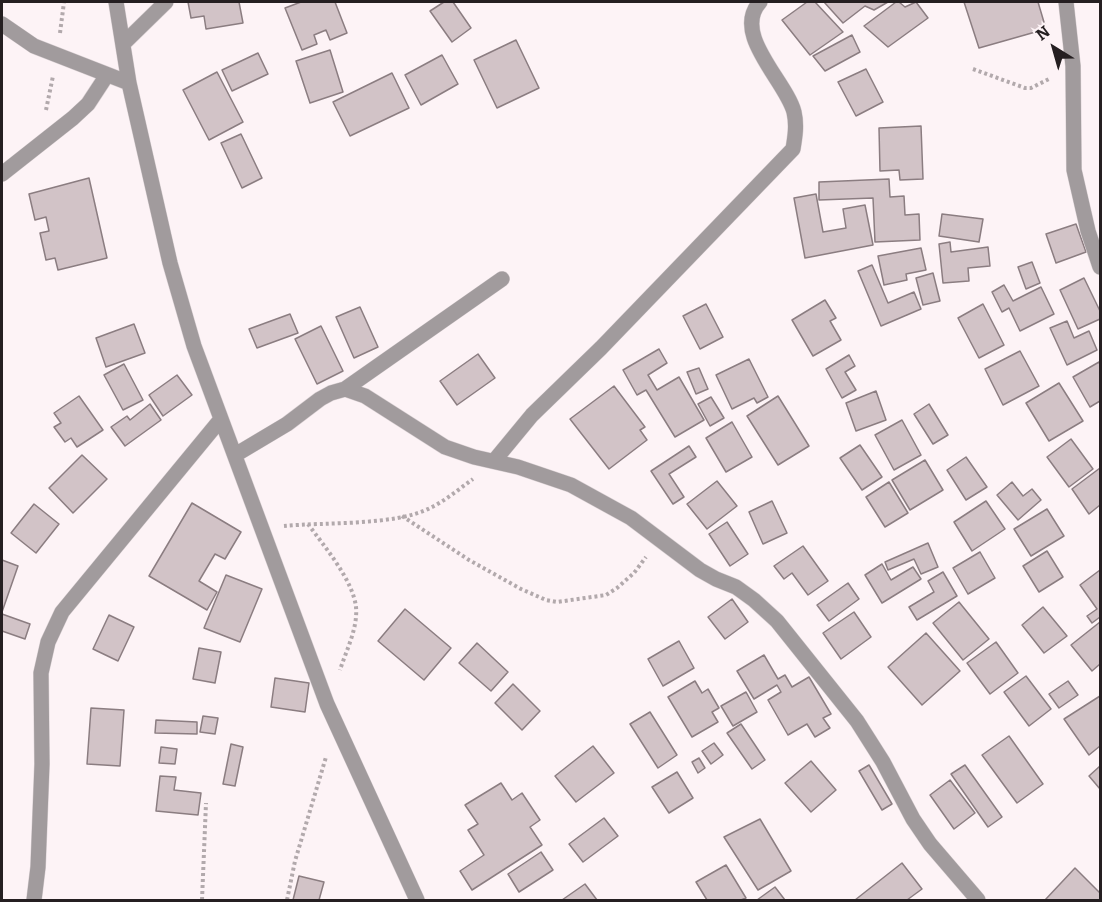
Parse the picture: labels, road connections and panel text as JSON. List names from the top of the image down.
{
  "north": "top left"
}
